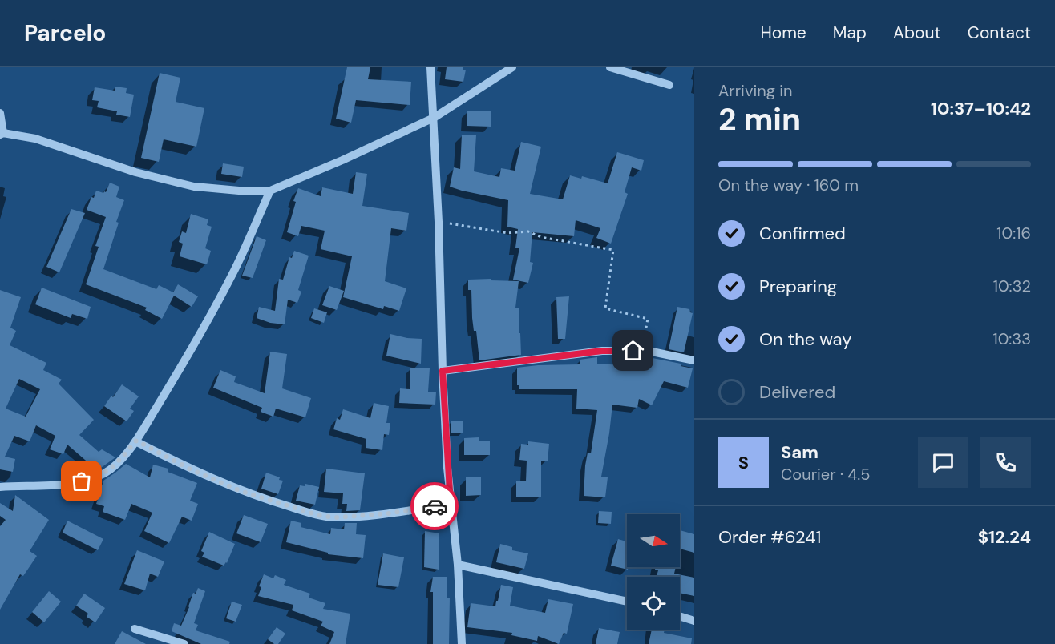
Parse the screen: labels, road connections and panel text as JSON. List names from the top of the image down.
{
  "north": "right",
  "page": {
    "header": "Parcelo",
    "nav": [
      "Home",
      "Map",
      "About",
      "Contact"
    ],
    "heading": ["2 min", "Arriving in", "10:37–10:42"],
    "panel": [
      "Sam",
      "Courier · 4.5",
      "Order #6241",
      "$12.24"
    ],
    "bar": "On the way · 160 m",
    "list": [
      ["Confirmed", "10:16"],
      ["Preparing", "10:32"],
      ["On the way", "10:33"],
      "Delivered"
    ],
    "round": "S"
  }
}
